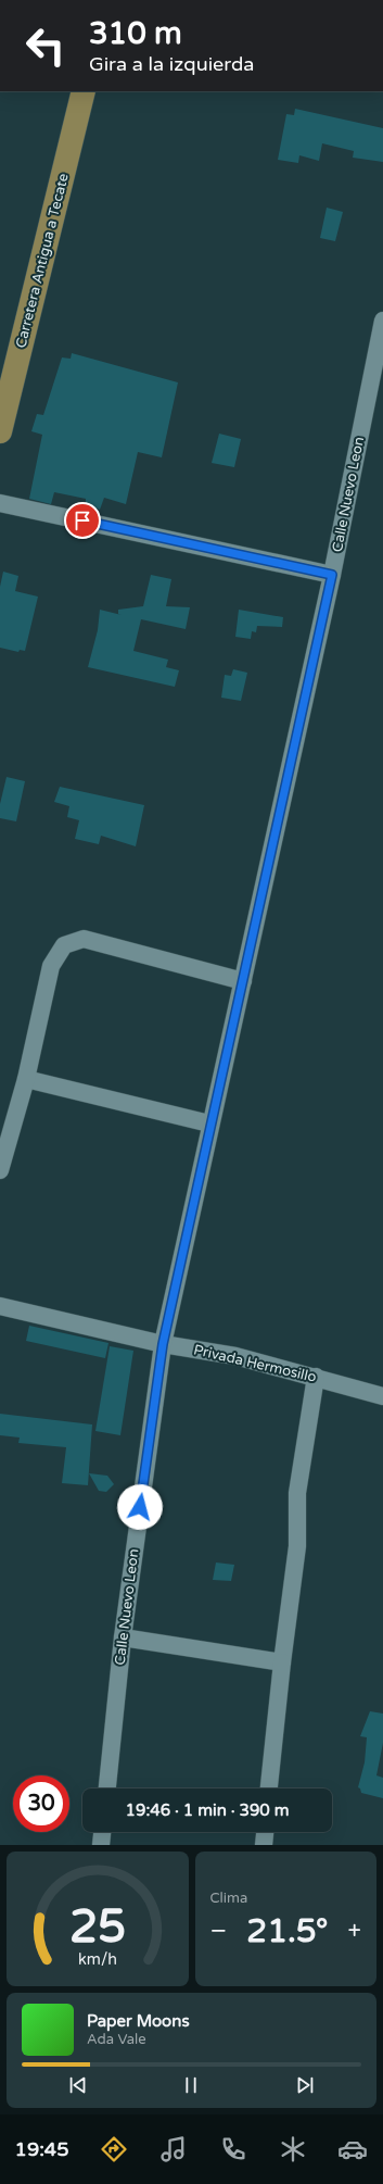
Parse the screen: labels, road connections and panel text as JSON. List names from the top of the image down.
{
  "streets": {
    "main road": ["Carretera Antigua a Tecate"],
    "street": ["Calle Nuevo Leon", "Privada Hermosillo"]
  },
  "crossings": [
    ["Calle Nuevo Leon", "Privada Hermosillo"]
  ],
  "page": {
    "turn": ["310 m", "Gira a la izquierda"],
    "limit": "30",
    "trip": "19:46 · 1 min · 390 m",
    "tile": "Clima",
    "heat": ["−", "21.5°", "+"],
    "song": ["Paper Moons", "Ada Vale"],
    "tabs": "19:45",
    "gauge": ["25", "km/h"]
  }
}
